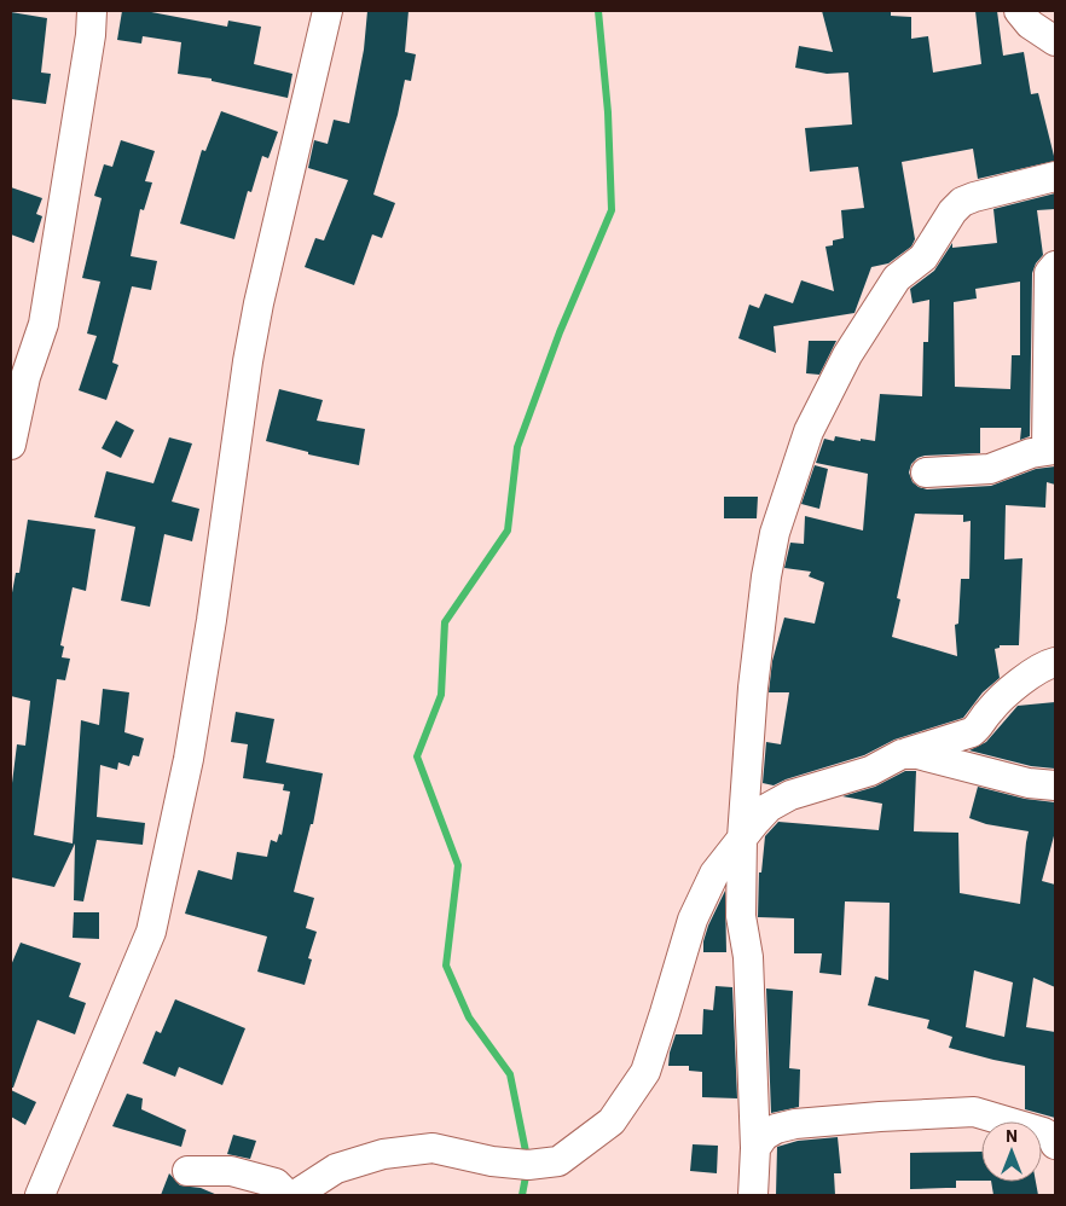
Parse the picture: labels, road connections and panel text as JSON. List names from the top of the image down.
{
  "north": "top"
}
